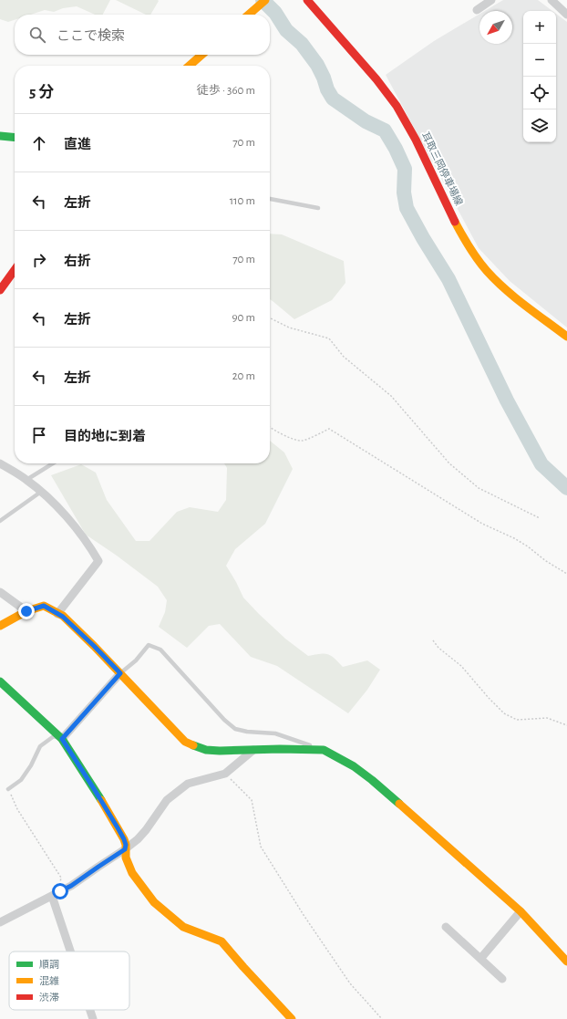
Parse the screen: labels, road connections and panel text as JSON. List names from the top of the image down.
{
  "streets": {
    "street": ["耳取三岡停車場線"]
  },
  "legend": ["順調", "混雑", "渋滞"],
  "north": "bottom left",
  "page": {
    "map_buttons": ["+", "−"],
    "search": "ここで検索",
    "heading": ["5 分", "徒歩 · 360 m"],
    "list": [
      ["直進", "70 m"],
      ["左折", "110 m"],
      ["右折", "70 m"],
      ["左折", "90 m"],
      ["左折", "20 m"],
      "目的地に到着"
    ]
  }
}
